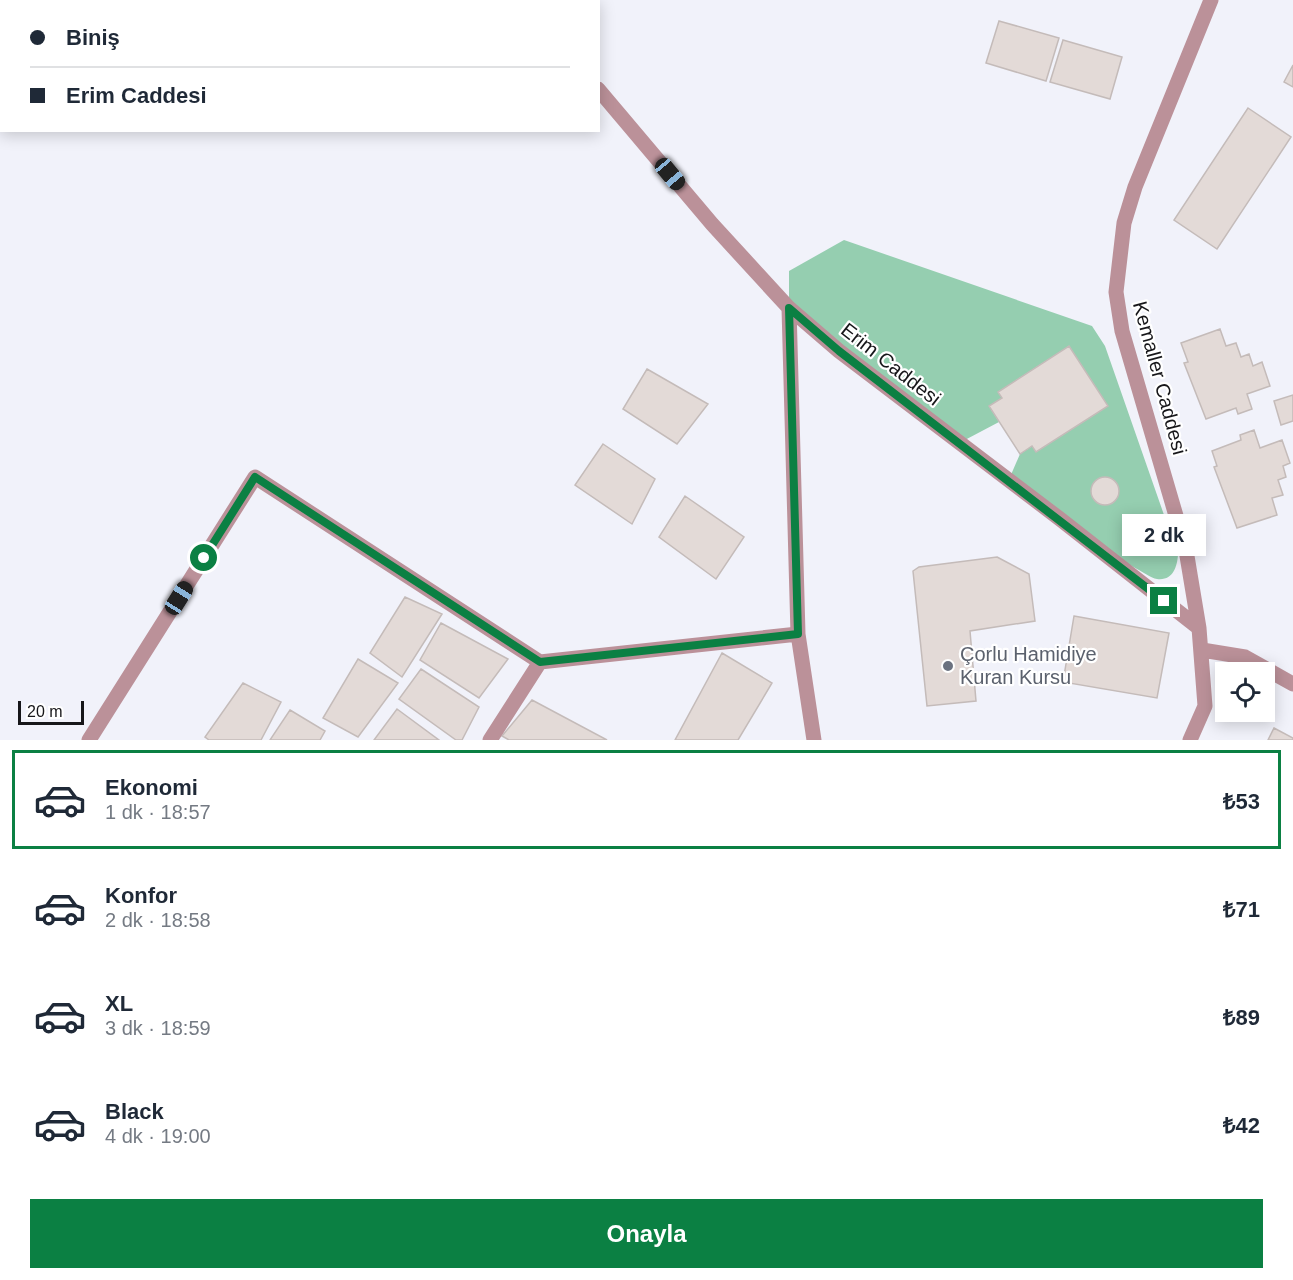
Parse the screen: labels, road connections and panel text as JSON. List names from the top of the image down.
{
  "streets": {
    "street": ["Erim Caddesi", "Kemaller Caddesi"]
  },
  "crossings": [
    ["Erim Caddesi", "Kemaller Caddesi"]
  ],
  "places": ["Çorlu Hamidiye Kuran Kursu"],
  "scale_bar": "20 m",
  "page": {
    "banner": ["Biniş", "Erim Caddesi"],
    "bubble": "2 dk",
    "scale": "20 m",
    "list": [
      {
        "name": "Ekonomi",
        "note": "1 dk · 18:57",
        "value": "₺53"
      },
      {
        "name": "Konfor",
        "note": "2 dk · 18:58",
        "value": "₺71"
      },
      {
        "name": "XL",
        "note": "3 dk · 18:59",
        "value": "₺89"
      },
      {
        "name": "Black",
        "note": "4 dk · 19:00",
        "value": "₺42"
      }
    ],
    "buttons": "Onayla"
  }
}
